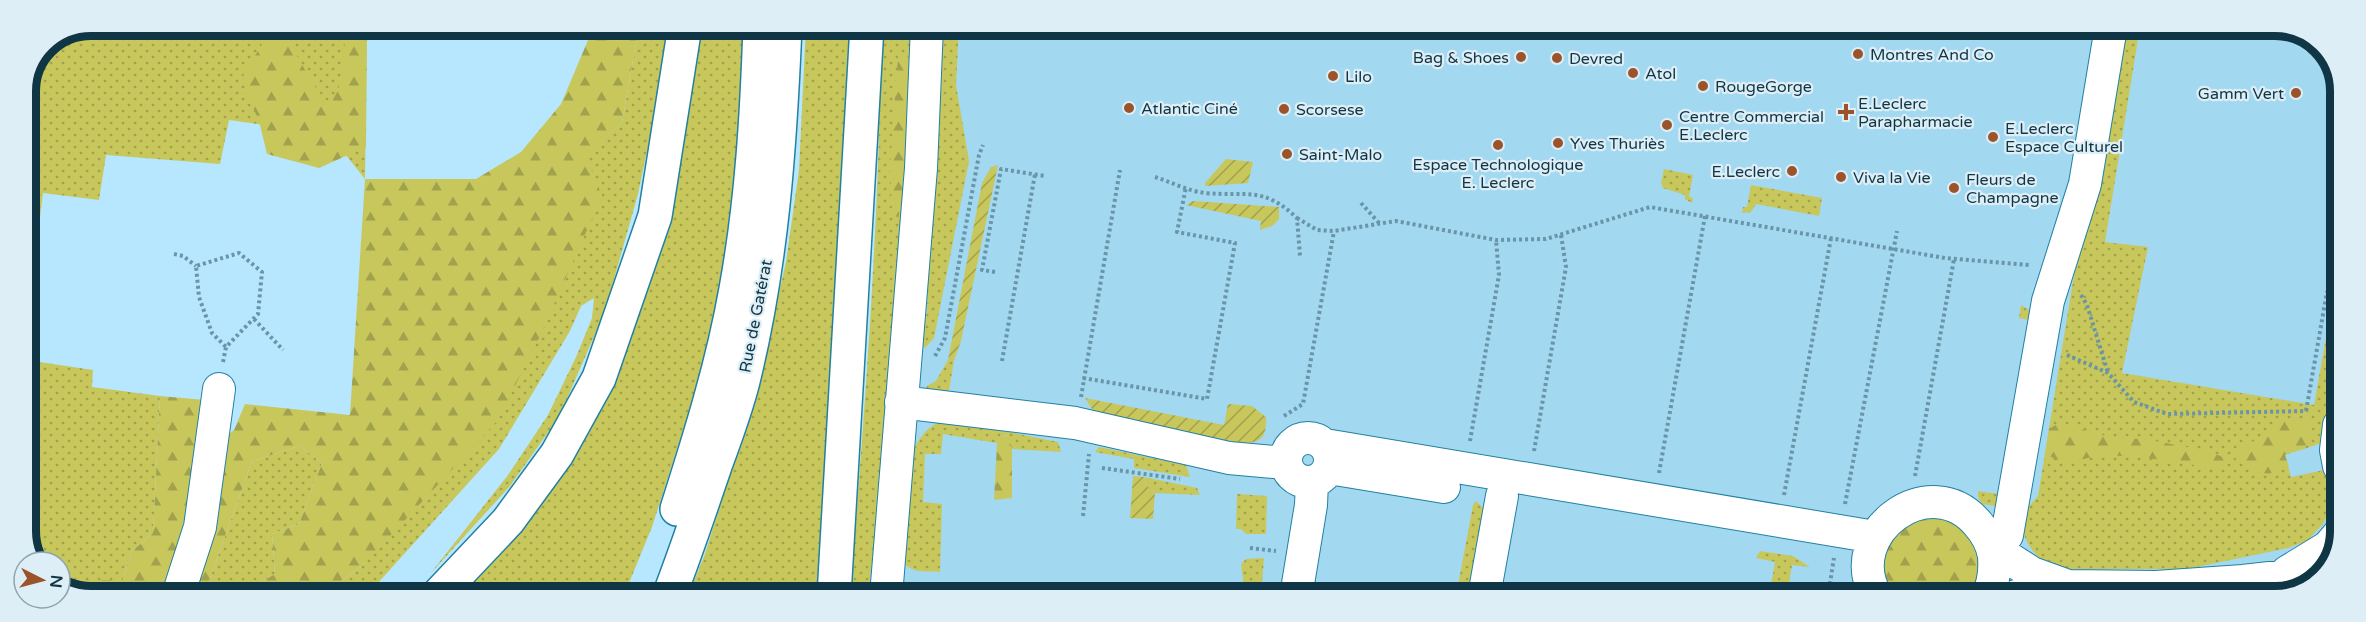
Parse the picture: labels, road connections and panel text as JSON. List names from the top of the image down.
{
  "streets": {
    "main road": ["Rue de Gatérat"]
  },
  "places": {
    "other": [
      "Montres And Co",
      "Bag & Shoes",
      "Devred",
      "Atol",
      "Lilo",
      "RougeGorge",
      "Gamm Vert",
      "Atlantic Ciné",
      "Scorsese",
      "Centre Commercial E.Leclerc",
      "E.Leclerc Espace Culturel",
      "Yves Thuriès",
      "Espace Technologique E. Leclerc",
      "Saint-Malo",
      "E.Leclerc",
      "Viva la Vie",
      "Fleurs de Champagne"
    ],
    "health": ["E.Leclerc Parapharmacie"]
  },
  "north": "right"
}
